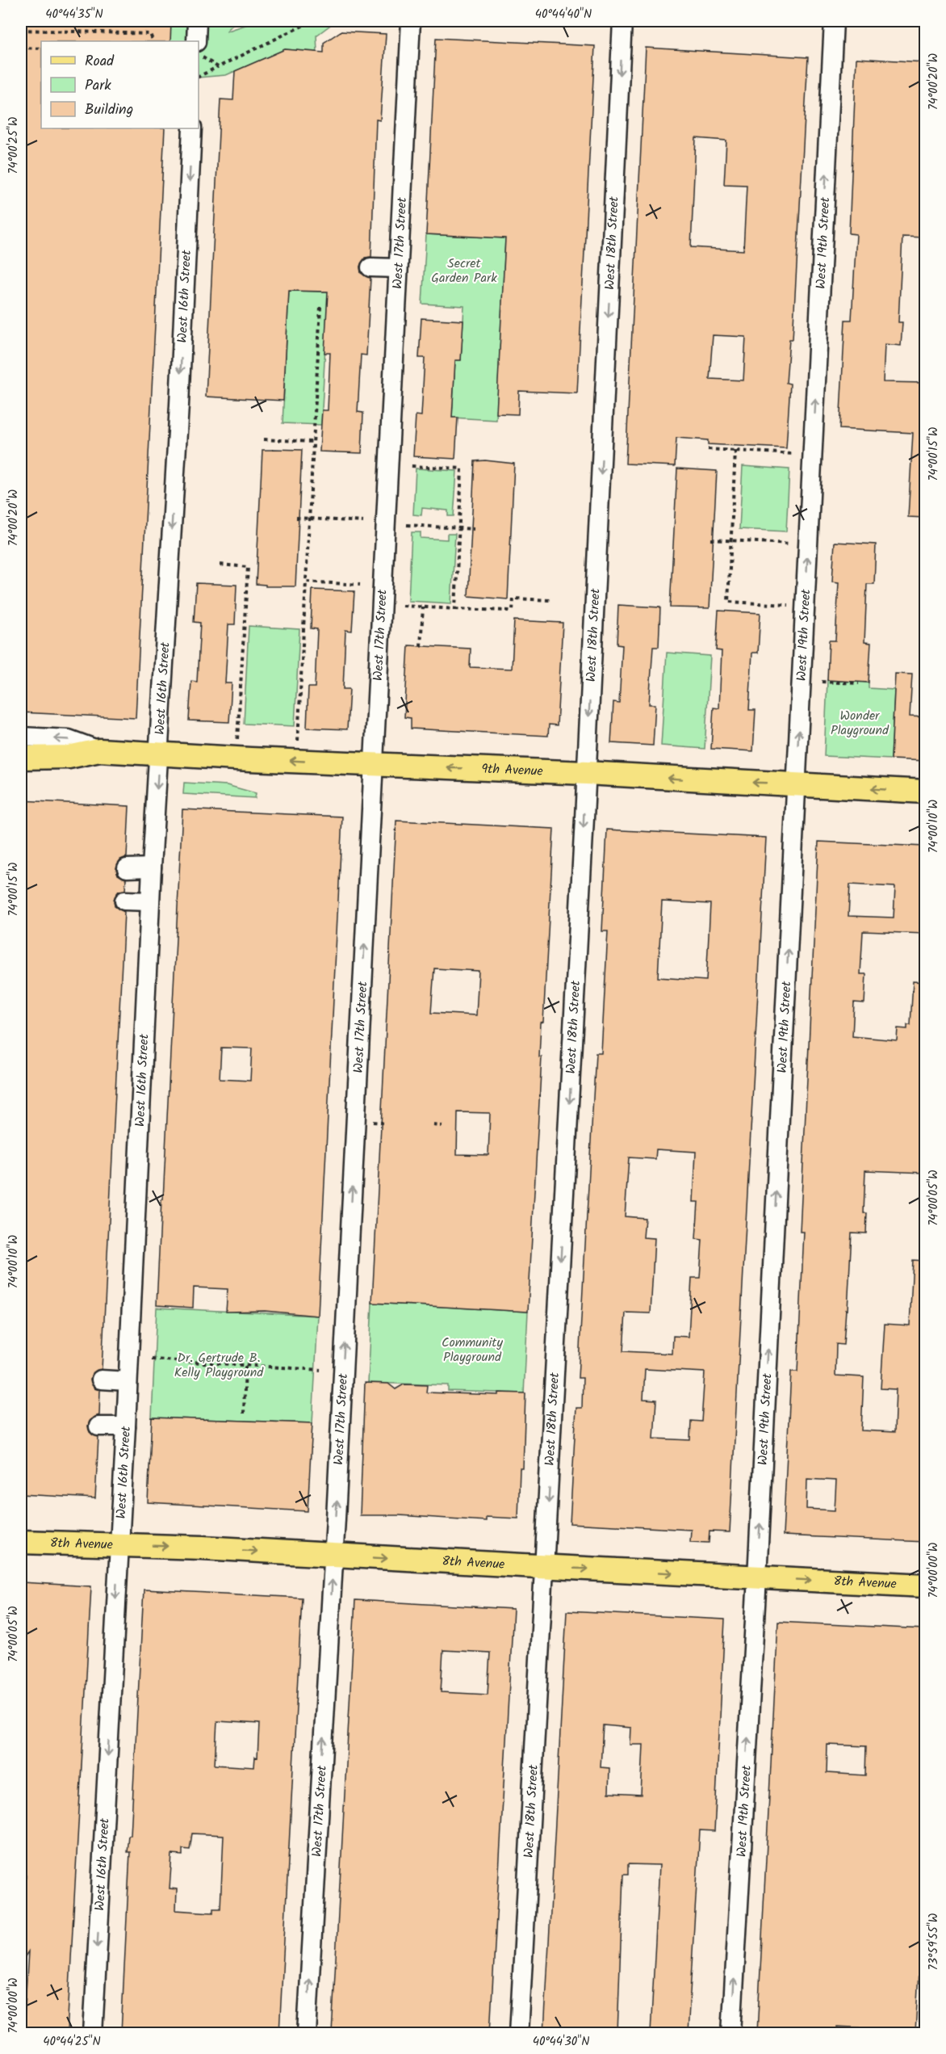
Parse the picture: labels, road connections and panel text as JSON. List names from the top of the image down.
{
  "streets": {
    "main road": ["9th Avenue", "8th Avenue"],
    "street": [
      "West 17th Street",
      "West 18th Street",
      "West 19th Street",
      "West 16th Street"
    ]
  },
  "crossings": [
    ["West 17th Street", "9th Avenue"],
    ["West 17th Street", "8th Avenue"],
    ["West 18th Street", "9th Avenue"],
    ["West 18th Street", "8th Avenue"],
    ["West 19th Street", "9th Avenue"],
    ["West 19th Street", "8th Avenue"],
    ["West 16th Street", "9th Avenue"],
    ["West 16th Street", "8th Avenue"]
  ],
  "one_way": [
    "West 17th Street",
    "West 18th Street",
    "West 19th Street",
    "West 16th Street",
    "9th Avenue",
    "8th Avenue"
  ],
  "parks": [
    "Secret Garden Park",
    "Wonder Playground",
    "Community Playground",
    "Dr. Gertrude B. Kelly Playground"
  ],
  "legend": ["Road", "Park", "Building"],
  "coordinates": [
    "40°44'35\"N",
    "40°44'40\"N",
    "74°00'20\"W",
    "74°00'25\"W",
    "74°00'15\"W",
    "74°00'10\"W",
    "74°00'05\"W",
    "74°00'00\"W",
    "73°59'55\"W",
    "40°44'25\"N",
    "40°44'30\"N"
  ]
}
